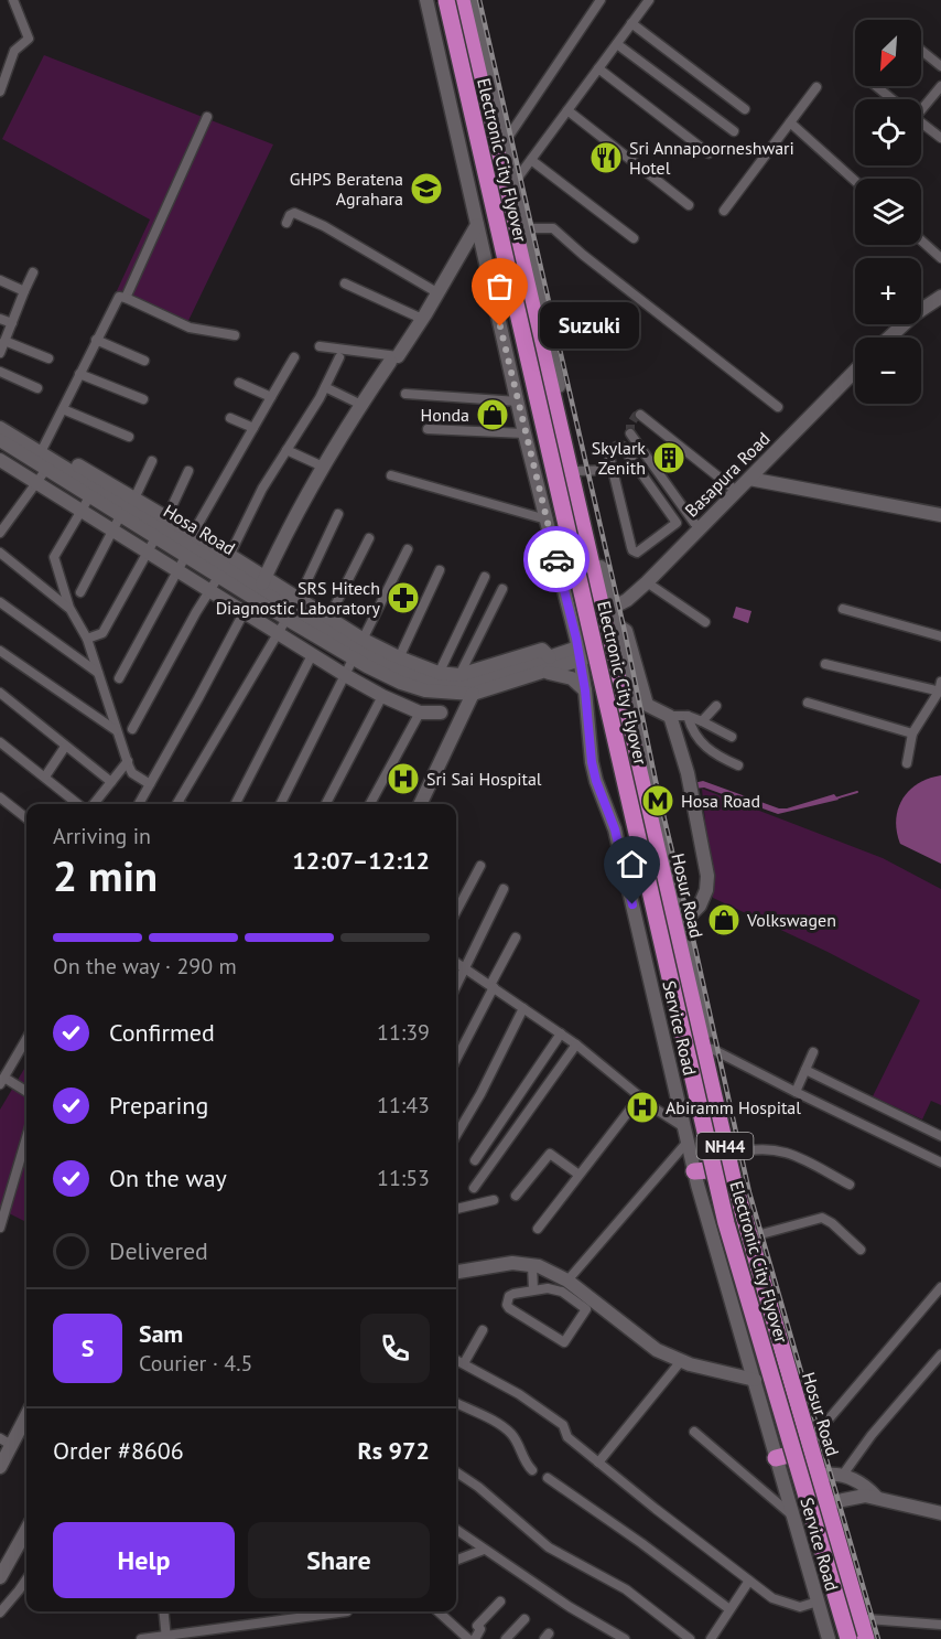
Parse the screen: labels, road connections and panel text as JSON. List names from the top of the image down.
{
  "streets": {
    "highway": ["Electronic City Flyover", "Hosur Road", "NH44"],
    "street": ["Basapura Road", "Hosa Road", "Service Road"]
  },
  "crossings": [
    ["Electronic City Flyover", "NH44"],
    ["Hosa Road", "Hosur Road"],
    ["Hosa Road", "Service Road"],
    ["Hosa Road", "NH44"],
    ["Service Road", "NH44"]
  ],
  "places": {
    "restaurant": ["Sri Annapoorneshwari Hotel"],
    "school or university": ["GHPS Beratena Agrahara"],
    "other": ["Suzuki"],
    "shop": ["Honda", "Volkswagen"],
    "building": ["Skylark Zenith"],
    "pharmacy": ["SRS Hitech Diagnostic Laboratory"],
    "hospital": ["Sri Sai Hospital", "Abiramm Hospital"],
    "metro station": ["Hosa Road"]
  },
  "north": "bottom left",
  "page": {
    "map_buttons": ["+", "−"],
    "bubble": "Suzuki",
    "heading": ["2 min", "Arriving in", "12:07–12:12"],
    "panel": [
      "Sam",
      "Courier · 4.5",
      "Order #8606",
      "Rs 972"
    ],
    "bar": "On the way · 290 m",
    "list": [
      ["Confirmed", "11:39"],
      ["Preparing", "11:43"],
      ["On the way", "11:53"],
      "Delivered"
    ],
    "round": "S",
    "buttons": ["Help", "Share"]
  }
}
